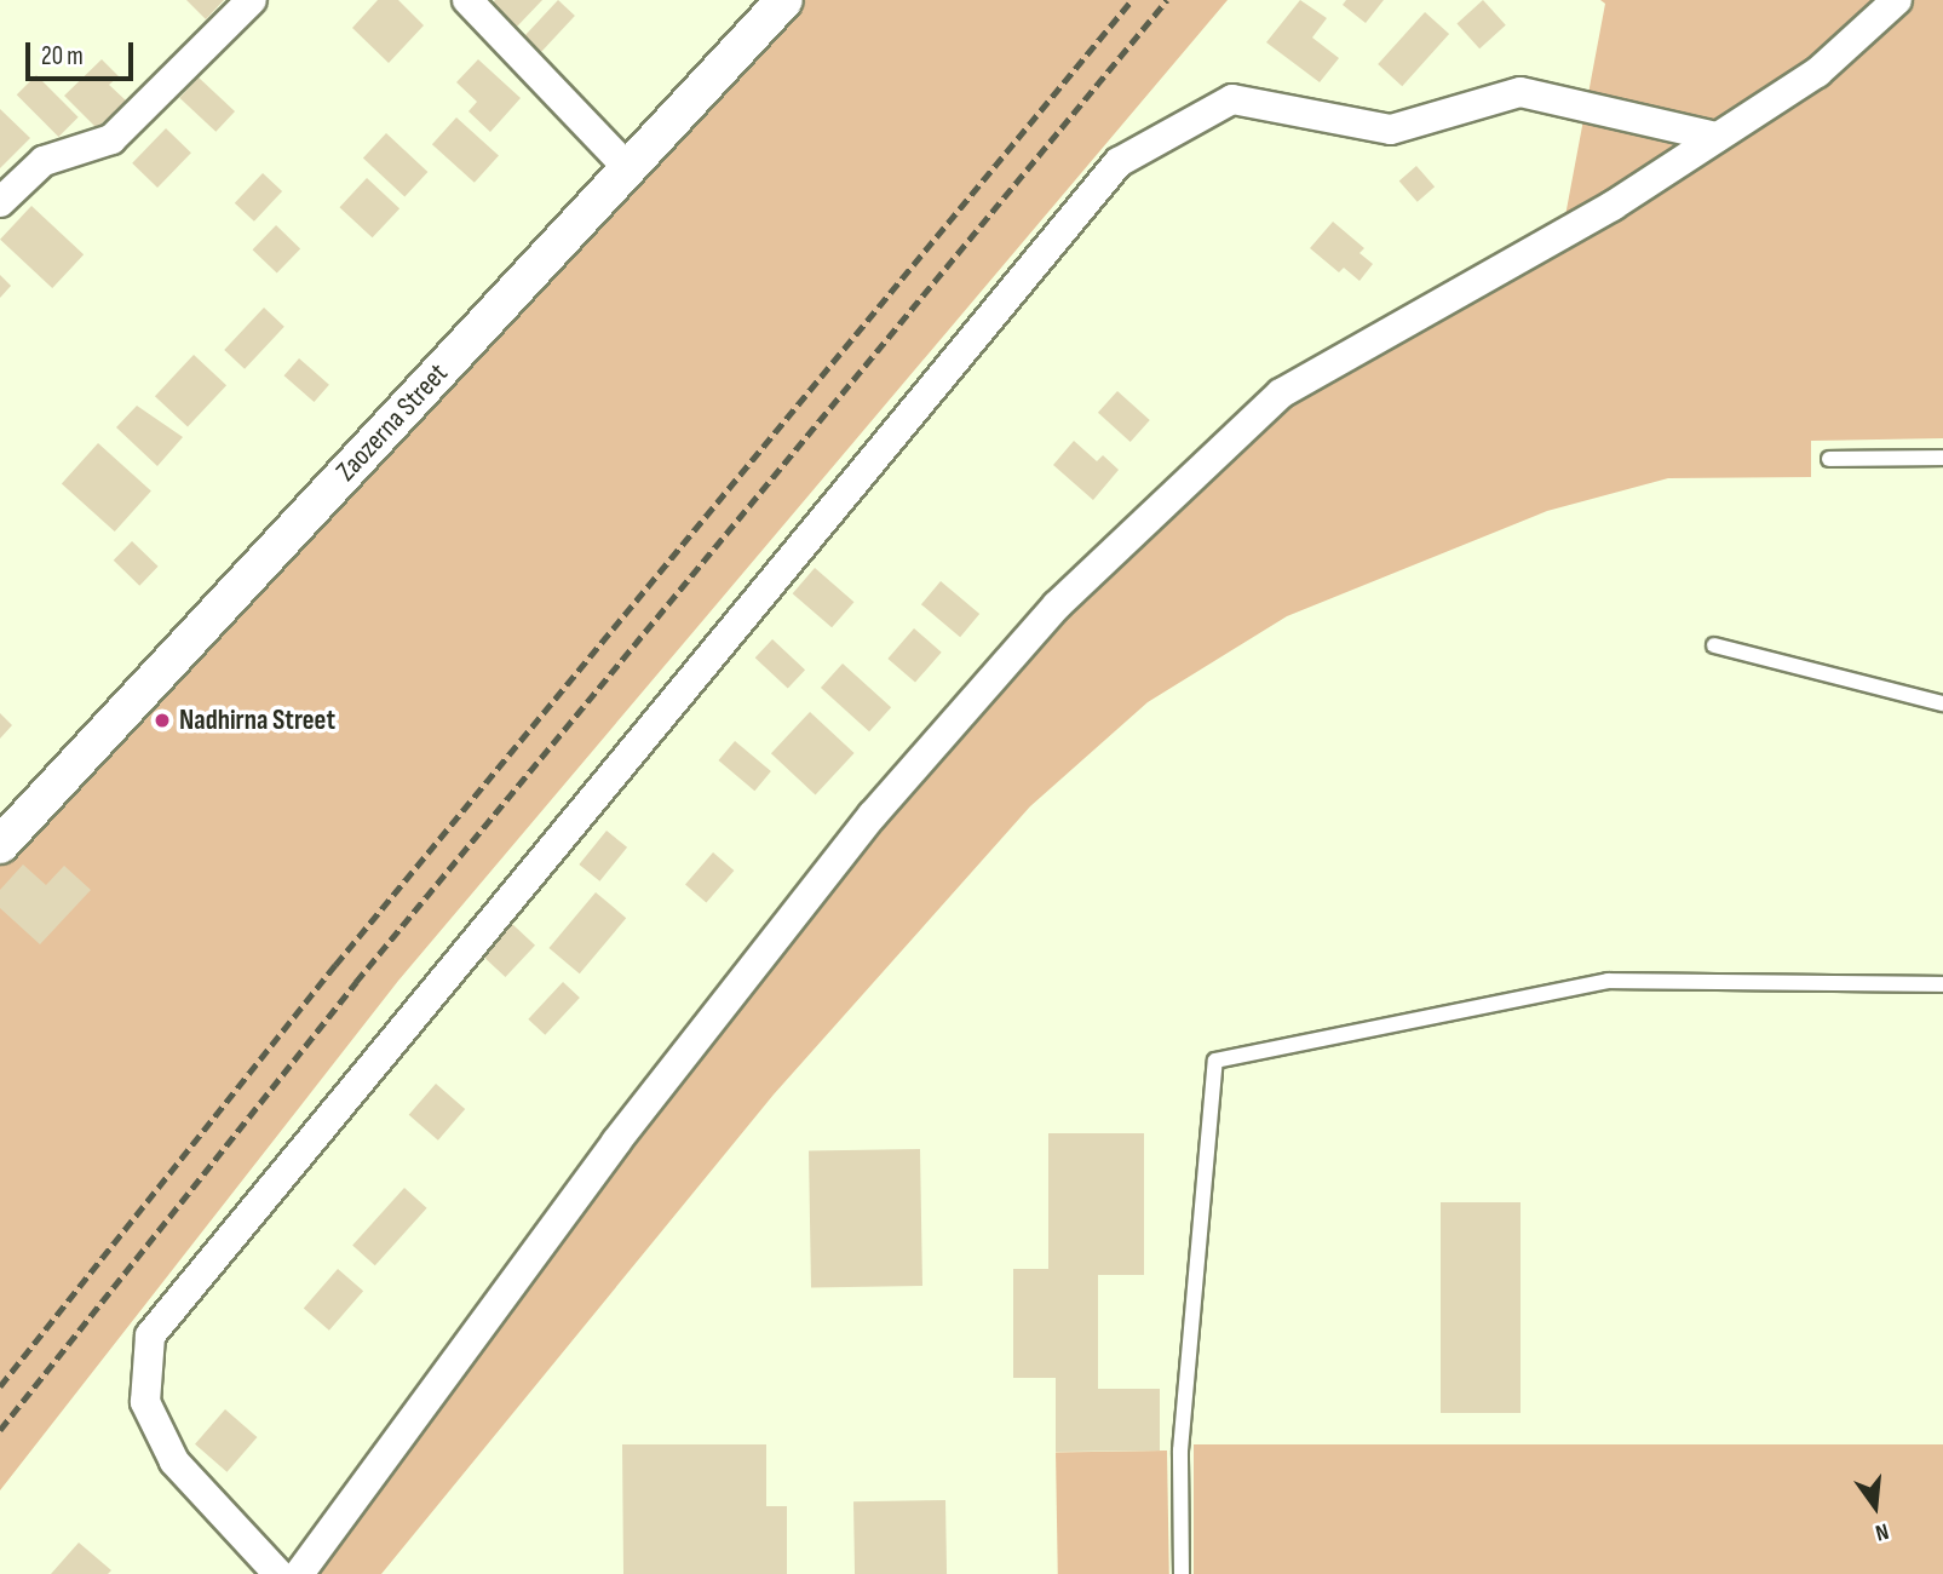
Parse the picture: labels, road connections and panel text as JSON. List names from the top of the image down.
{
  "streets": {
    "street": ["Zaozerna Street"]
  },
  "places": ["Nadhirna Street"],
  "scale_bar": "20 m",
  "north": "bottom"
}
